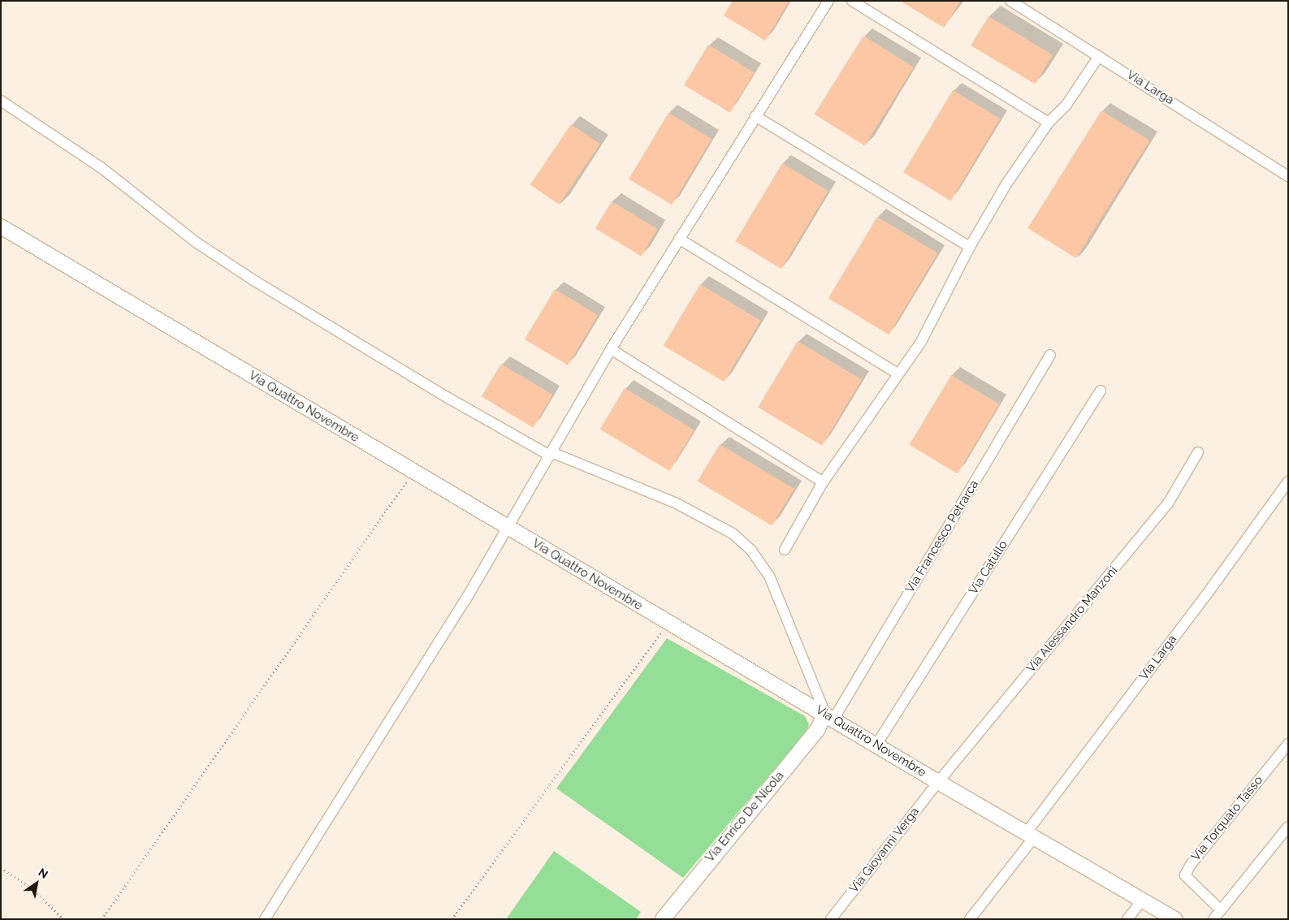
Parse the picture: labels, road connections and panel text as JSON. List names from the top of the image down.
{
  "streets": {
    "street": [
      "Via Larga",
      "Via Quattro Novembre",
      "Via Francesco Petrarca",
      "Via Catullo",
      "Via Alessandro Manzoni",
      "Via Enrico De Nicola",
      "Via Torquato Tasso",
      "Via Giovanni Verga"
    ]
  },
  "crossings": [
    ["Via Larga", "Via Quattro Novembre"],
    ["Via Quattro Novembre", "Via Francesco Petrarca"],
    ["Via Quattro Novembre", "Via Catullo"],
    ["Via Quattro Novembre", "Via Alessandro Manzoni"],
    ["Via Quattro Novembre", "Via Enrico De Nicola"],
    ["Via Quattro Novembre", "Via Giovanni Verga"],
    ["Via Francesco Petrarca", "Via Enrico De Nicola"],
    ["Via Alessandro Manzoni", "Via Giovanni Verga"]
  ],
  "north": "top right"
}
